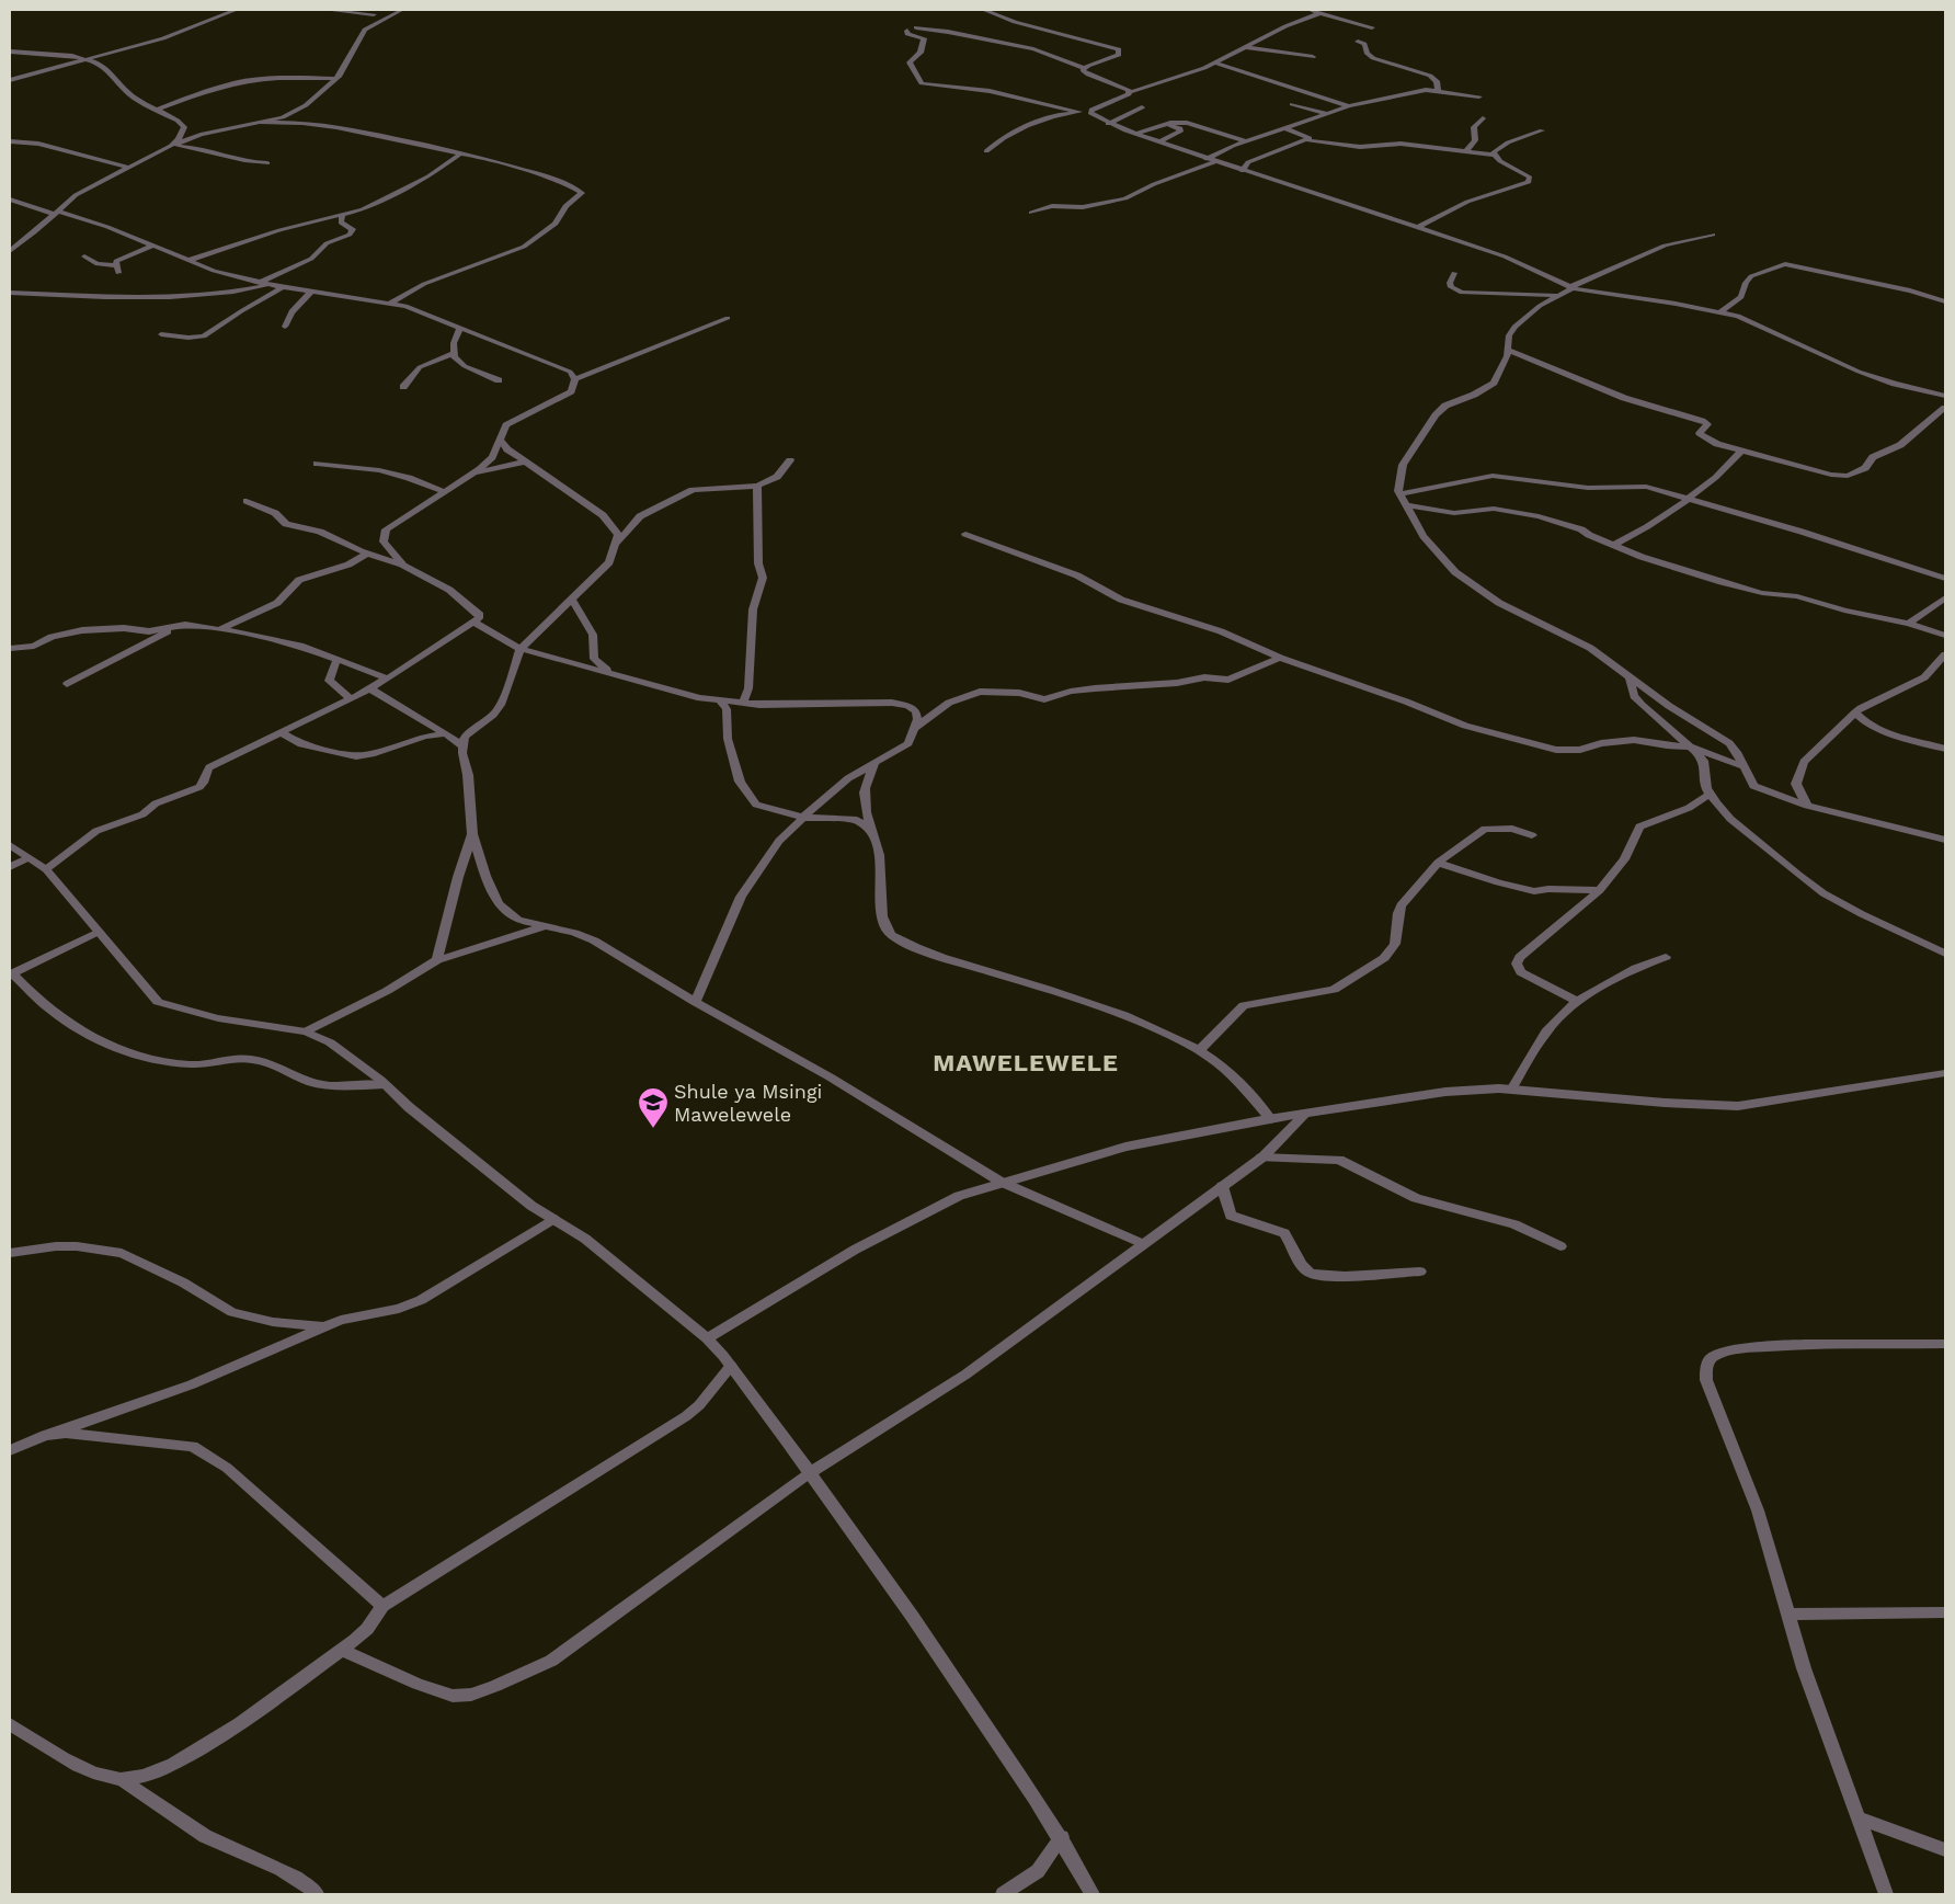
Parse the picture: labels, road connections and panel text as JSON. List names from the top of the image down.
{
  "districts": ["MAWELEWELE"],
  "places": {
    "school or university": ["Shule ya Msingi Mawelewele"]
  }
}
